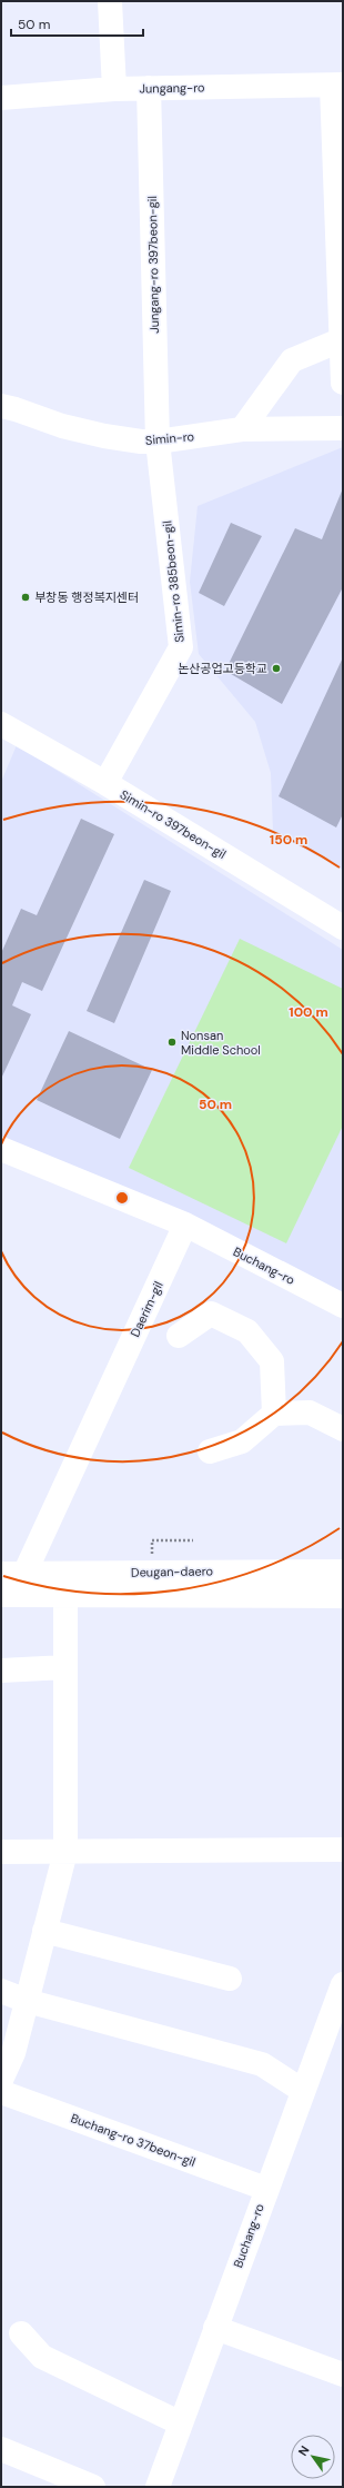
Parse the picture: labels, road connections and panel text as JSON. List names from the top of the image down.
{
  "streets": {
    "street": [
      "Jungang-ro",
      "Jungang-ro 397beon-gil",
      "Simin-ro",
      "Simin-ro 385beon-gil",
      "Simin-ro 397beon-gil",
      "Buchang-ro",
      "Daerim-gil",
      "Deugan-daero",
      "Buchang-ro 37beon-gil"
    ]
  },
  "crossings": [
    ["Jungang-ro", "Jungang-ro 397beon-gil"],
    ["Jungang-ro 397beon-gil", "Simin-ro"],
    ["Jungang-ro 397beon-gil", "Simin-ro 385beon-gil"],
    ["Simin-ro", "Simin-ro 385beon-gil"],
    ["Simin-ro 385beon-gil", "Simin-ro 397beon-gil"],
    ["Buchang-ro", "Daerim-gil"],
    ["Buchang-ro", "Buchang-ro 37beon-gil"],
    ["Daerim-gil", "Deugan-daero"]
  ],
  "places": ["부창동 행정복지센터", "논산공업고등학교", "Nonsan Middle School"],
  "scale_bar": "50 m",
  "north": "top left",
  "rings": ["150 m", "100 m", "50 m"]
}
